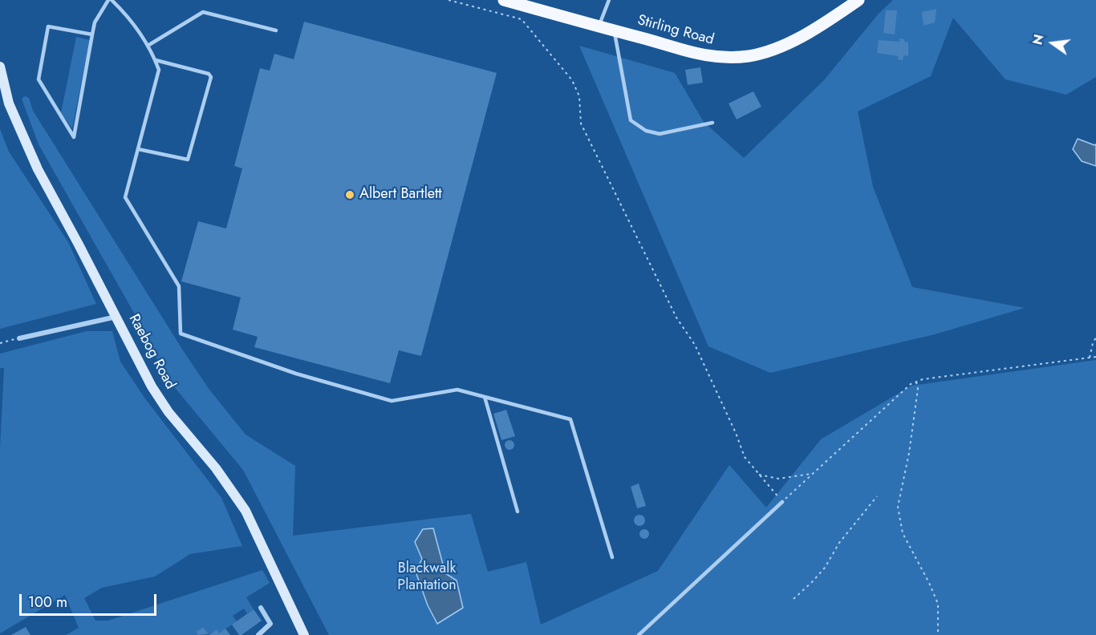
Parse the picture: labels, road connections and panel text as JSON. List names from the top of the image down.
{
  "streets": {
    "main road": ["Stirling Road", "Raebog Road"]
  },
  "parks": ["Blackwalk Plantation"],
  "places": ["Albert Bartlett"],
  "scale_bar": "100 m",
  "north": "left"
}
